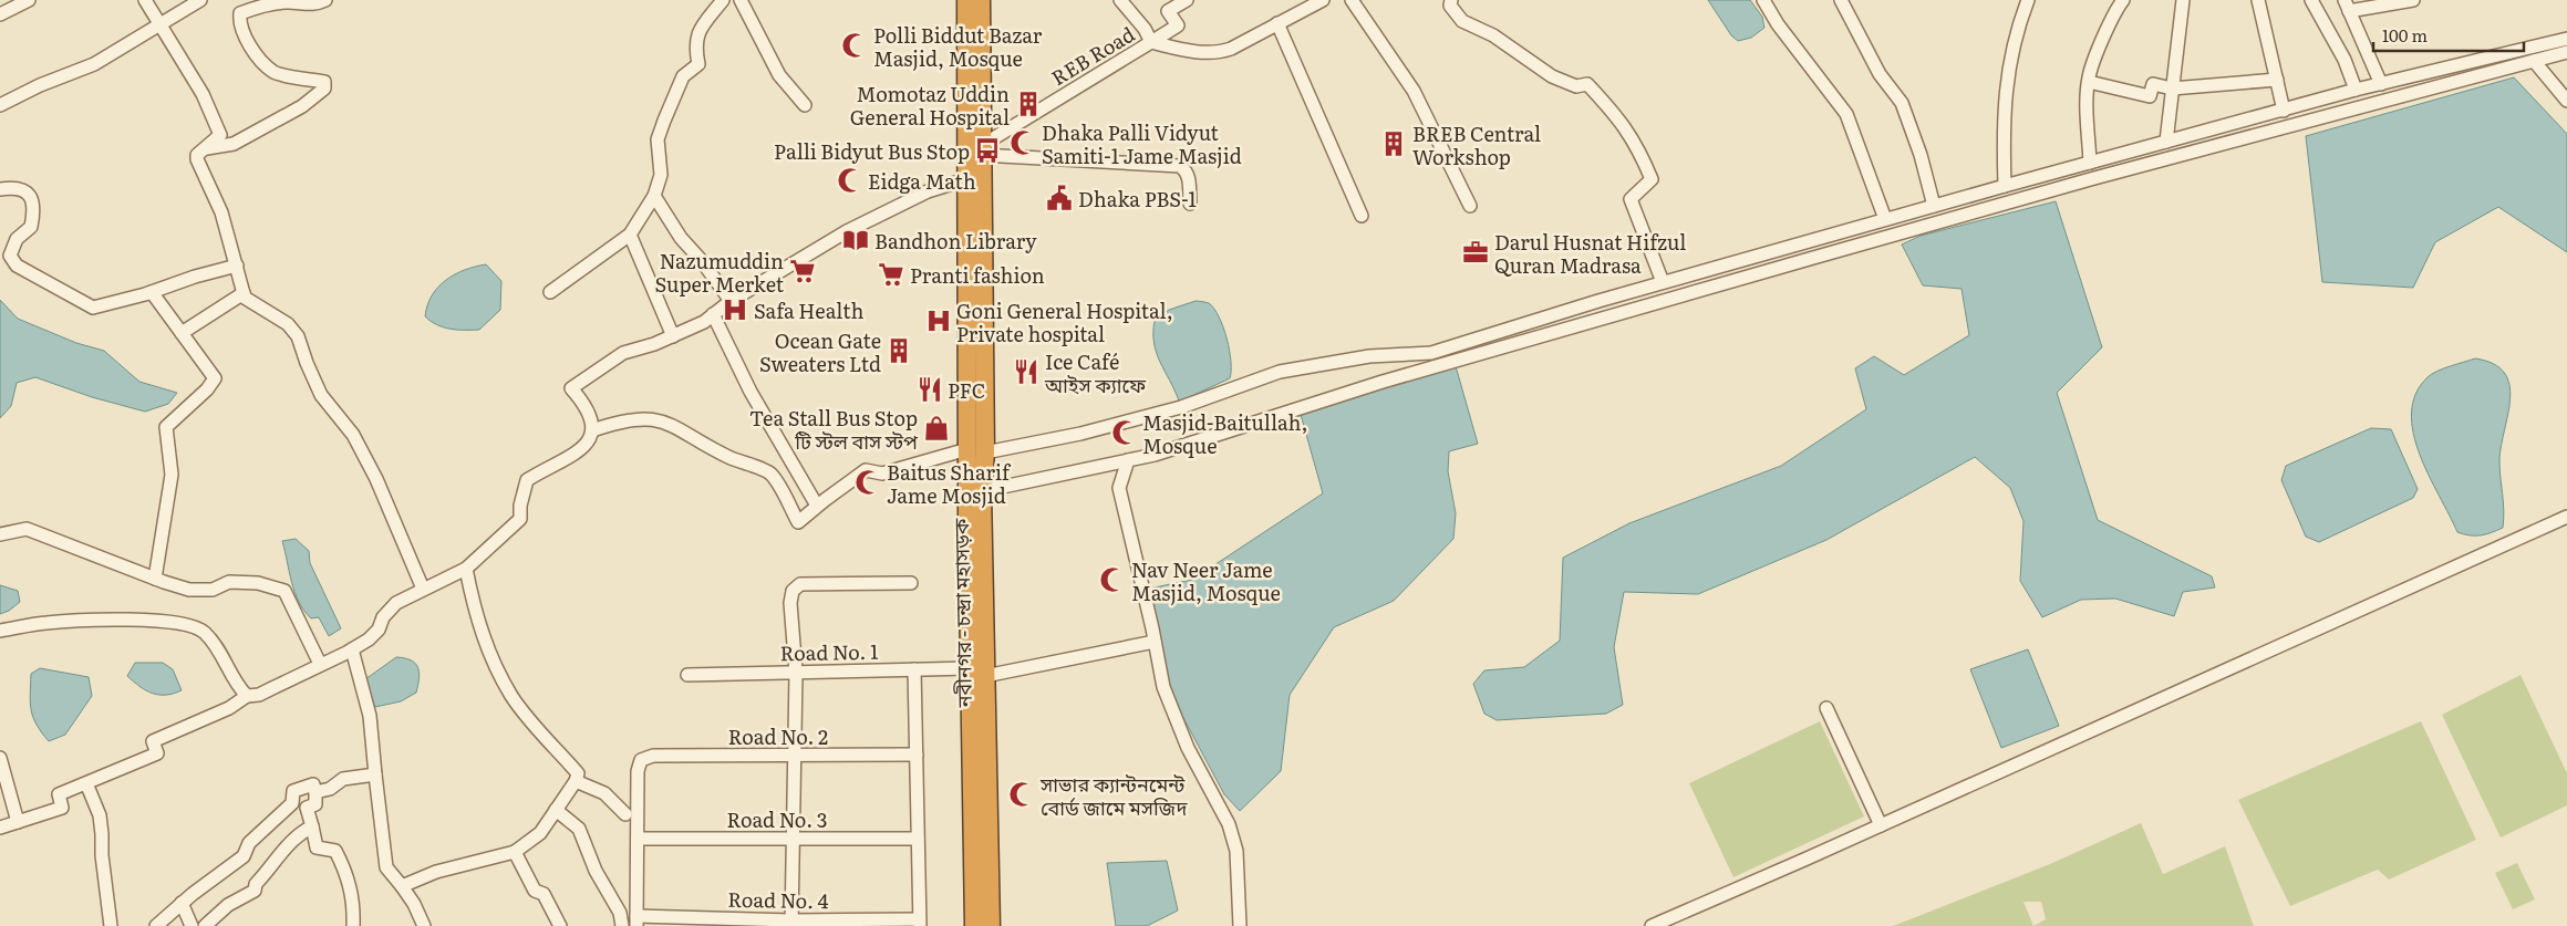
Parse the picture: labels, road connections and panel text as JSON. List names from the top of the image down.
{
  "streets": {
    "highway": ["নবীনগর - চন্দ্রা মহাসড়ক"],
    "street": [
      "REB Road",
      "Road No. 1",
      "Road No. 2",
      "Road No. 3",
      "Road No. 4"
    ]
  },
  "crossings": [
    ["REB Road", "নবীনগর - চন্দ্রা মহাসড়ক"],
    ["নবীনগর - চন্দ্রা মহাসড়ক", "Road No. 1"],
    ["Road No. 2", "Road No. 3"]
  ],
  "places": {
    "mosque": [
      "Polli Biddut Bazar Masjid, Mosque",
      "Dhaka Palli Vidyut Samiti-1 Jame Masjid",
      "Eidga Math",
      "Masjid-Baitullah, Mosque",
      "Baitus Sharif Jame Mosjid",
      "Nav Neer Jame Masjid, Mosque",
      "সাভার ক্যান্টনমেন্ট বোর্ড জামে মসজিদ"
    ],
    "building": ["Momotaz Uddin General Hospital", "BREB Central Workshop", "Ocean Gate Sweaters Ltd"],
    "bus stop": ["Palli Bidyut Bus Stop"],
    "public building": ["Dhaka PBS-1"],
    "library": ["Bandhon Library"],
    "office": ["Darul Husnat Hifzul Quran Madrasa"],
    "supermarket": ["Nazumuddin Super Merket", "Pranti fashion"],
    "hospital": ["Safa Health", "Goni General Hospital, Private hospital"],
    "restaurant": ["Ice Café আইস ক্যাফে", "PFC"],
    "shop": ["Tea Stall Bus Stop টি স্টল বাস স্টপ"]
  },
  "scale_bar": "100 m"
}
